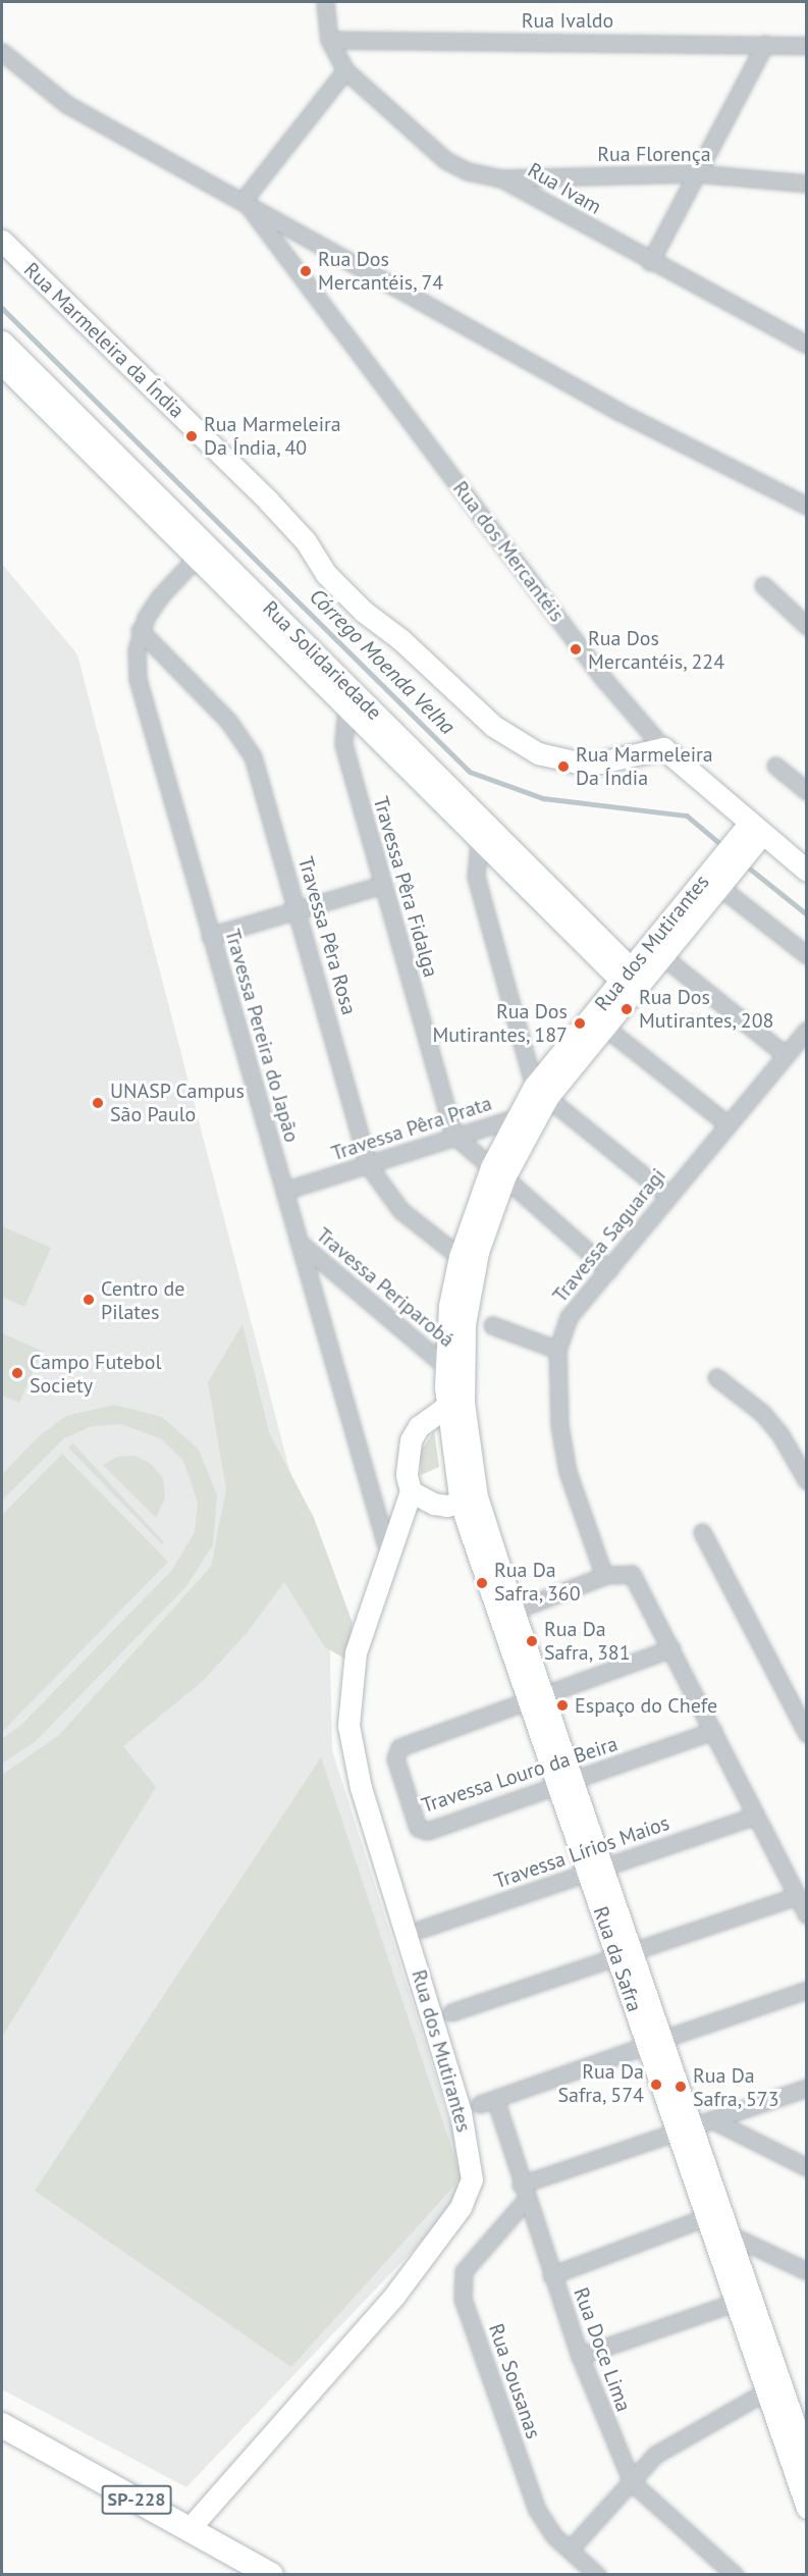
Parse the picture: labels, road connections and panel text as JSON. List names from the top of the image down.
{
  "streets": {
    "main road": [
      "Rua Marmeleira da Índia",
      "Rua dos Mercantéis",
      "Rua Solidariedade",
      "Rua dos Mutirantes",
      "Rua da Safra",
      "SP-228"
    ],
    "street": [
      "Rua Ivaldo",
      "Rua Florença",
      "Rua Ivam",
      "Travessa Pêra Fidalga",
      "Travessa Pêra Rosa",
      "Travessa Pereira do Japão",
      "Travessa Pêra Prata",
      "Travessa Saguaragi",
      "Travessa Periparobá",
      "Travessa Louro da Beira",
      "Travessa Lírios Maios",
      "Rua Doce Lima",
      "Rua Sousanas"
    ]
  },
  "crossings": [
    ["Rua Ivaldo", "Rua Ivam"],
    ["Rua Florença", "Rua Ivam"],
    ["Rua Marmeleira da Índia", "Rua dos Mercantéis"],
    ["Rua dos Mercantéis", "Rua dos Mutirantes"],
    ["Rua Solidariedade", "Travessa Pêra Fidalga"],
    ["Rua Solidariedade", "Rua dos Mutirantes"],
    ["Rua Solidariedade", "Travessa Pereira do Japão"],
    ["Travessa Pêra Fidalga", "Travessa Pêra Prata"],
    ["Travessa Pêra Rosa", "Rua dos Mutirantes"],
    ["Travessa Pêra Rosa", "Travessa Pereira do Japão"],
    ["Travessa Pêra Rosa", "Travessa Pêra Prata"],
    ["Rua dos Mutirantes", "Travessa Pereira do Japão"],
    ["Rua dos Mutirantes", "Travessa Pêra Prata"],
    ["Rua dos Mutirantes", "Travessa Periparobá"],
    ["Rua dos Mutirantes", "Rua da Safra"],
    ["Rua dos Mutirantes", "SP-228"],
    ["Travessa Pereira do Japão", "Travessa Pêra Prata"],
    ["Travessa Pereira do Japão", "Travessa Periparobá"],
    ["Travessa Louro da Beira", "Rua da Safra"],
    ["Travessa Lírios Maios", "Rua da Safra"],
    ["Rua da Safra", "Rua Doce Lima"],
    ["Rua Doce Lima", "Rua Sousanas"]
  ],
  "water": ["Córrego Moenda Velha"],
  "places": [
    "Rua Dos Mercantéis, 74",
    "Rua Marmeleira Da Índia, 40",
    "Rua Dos Mercantéis, 224",
    "Rua Marmeleira Da Índia",
    "Rua Dos Mutirantes, 208",
    "Rua Dos Mutirantes, 187",
    "UNASP Campus São Paulo",
    "Centro de Pilates",
    "Campo Futebol Society",
    "Rua Da Safra, 360",
    "Rua Da Safra, 381",
    "Espaço do Chefe",
    "Rua Da Safra, 574",
    "Rua Da Safra, 573"
  ]
}
